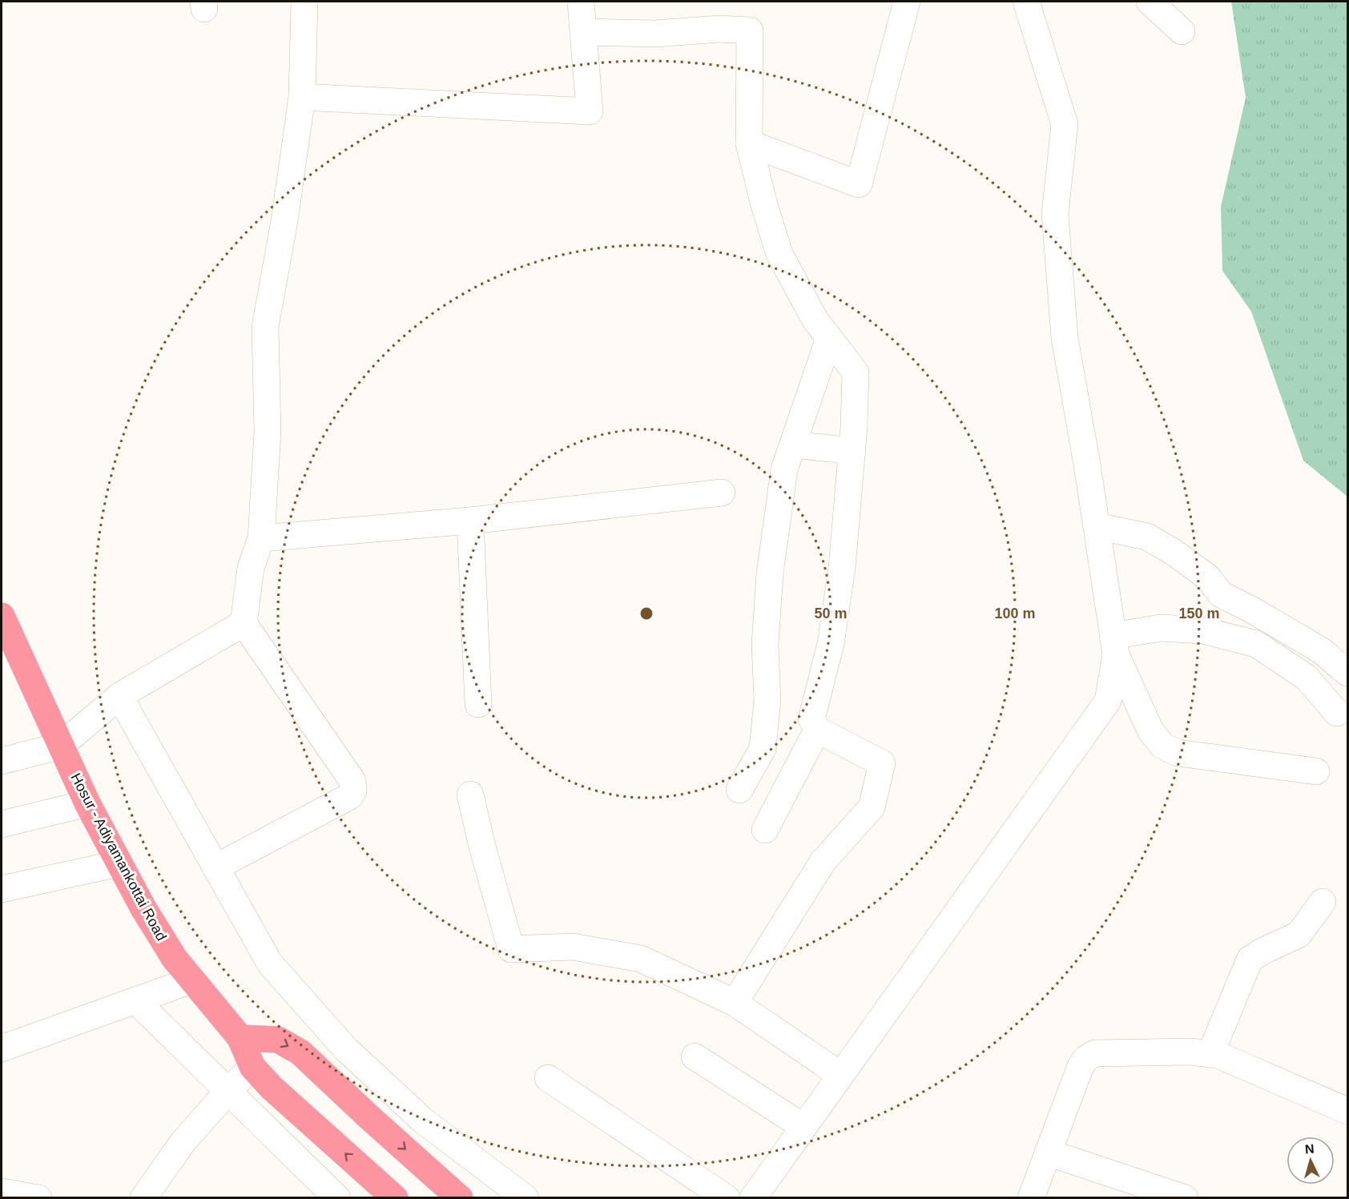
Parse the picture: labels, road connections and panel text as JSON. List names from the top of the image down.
{
  "streets": {
    "highway": ["Hosur - Adiyamankottai Road"]
  },
  "north": "top",
  "rings": ["50 m", "100 m", "150 m"]
}
